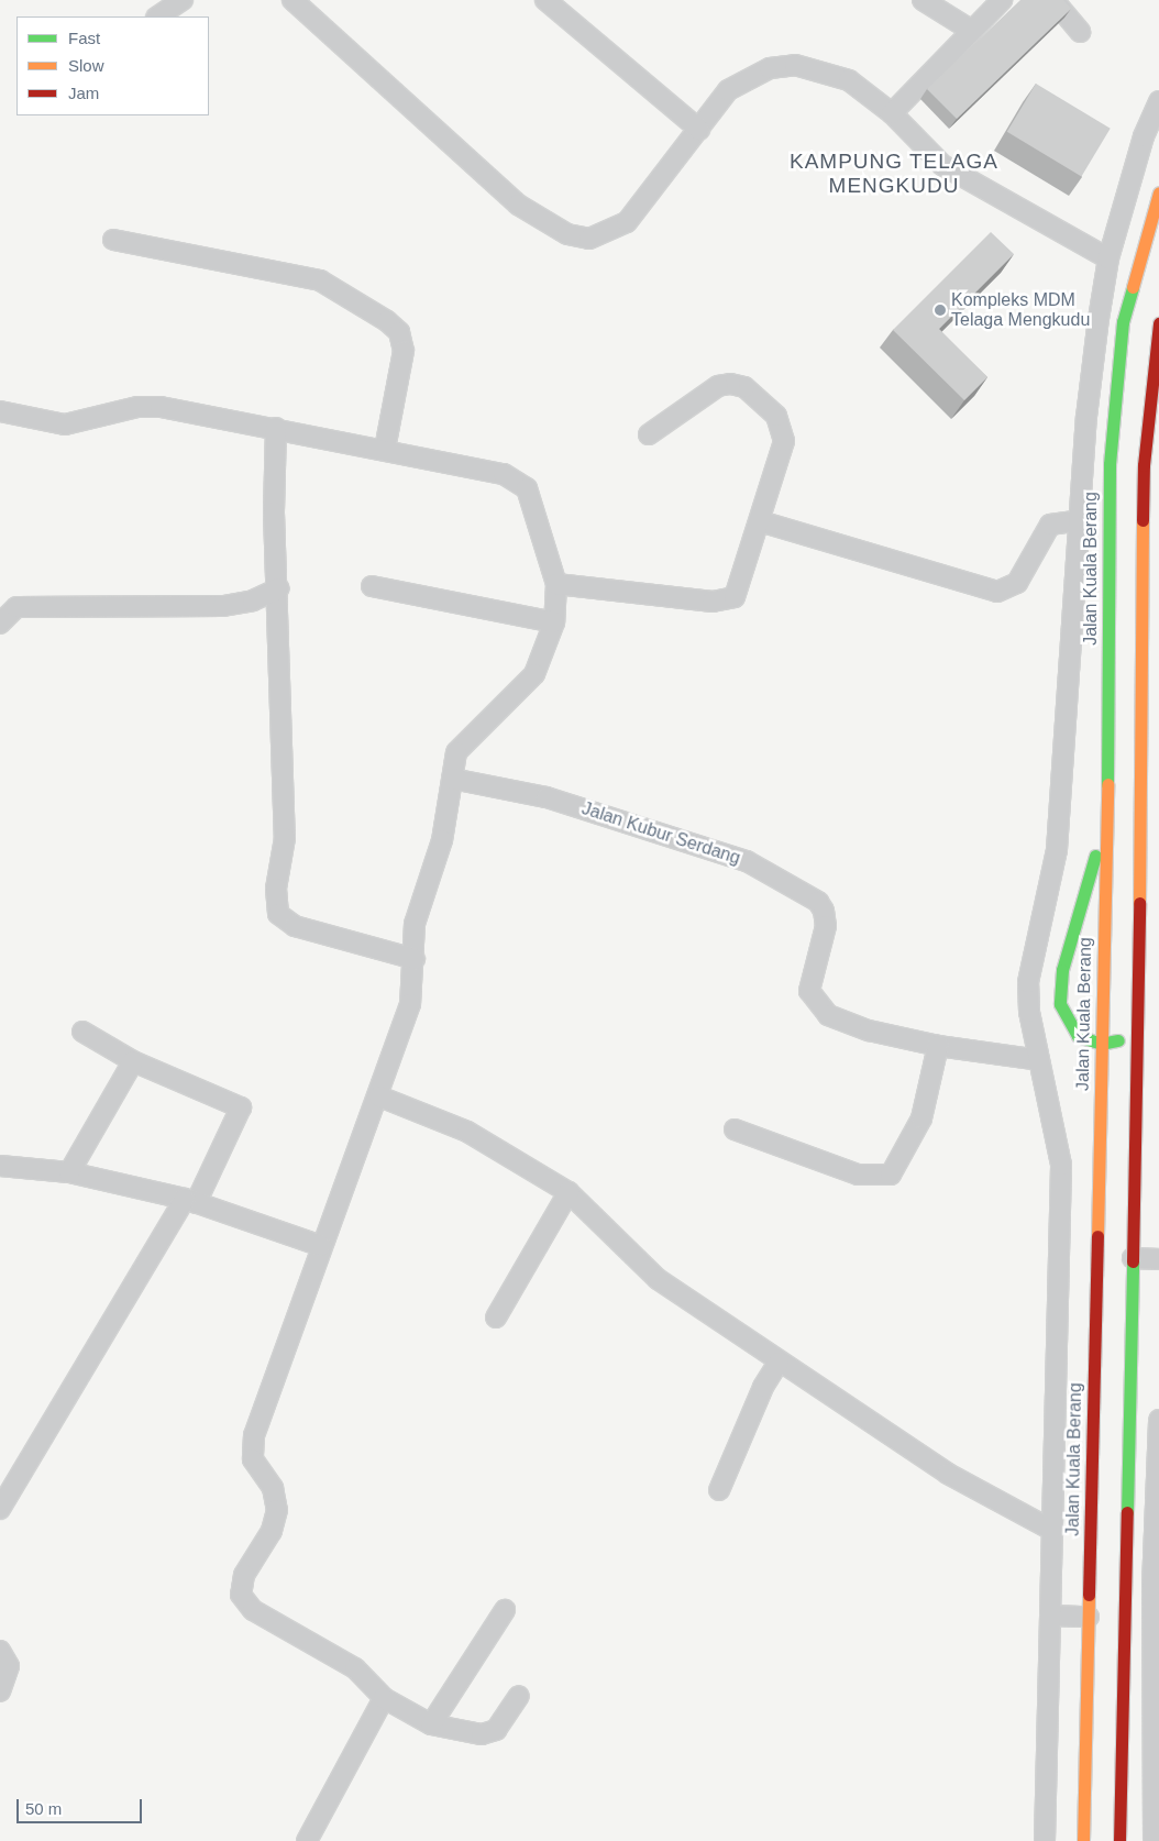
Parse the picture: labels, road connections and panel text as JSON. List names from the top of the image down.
{
  "streets": {
    "highway": ["Jalan Kuala Berang"],
    "street": ["Jalan Kubur Serdang"]
  },
  "districts": ["KAMPUNG TELAGA MENGKUDU"],
  "places": ["Kompleks MDM Telaga Mengkudu"],
  "legend": ["Fast", "Slow", "Jam"],
  "scale_bar": "50 m"
}
